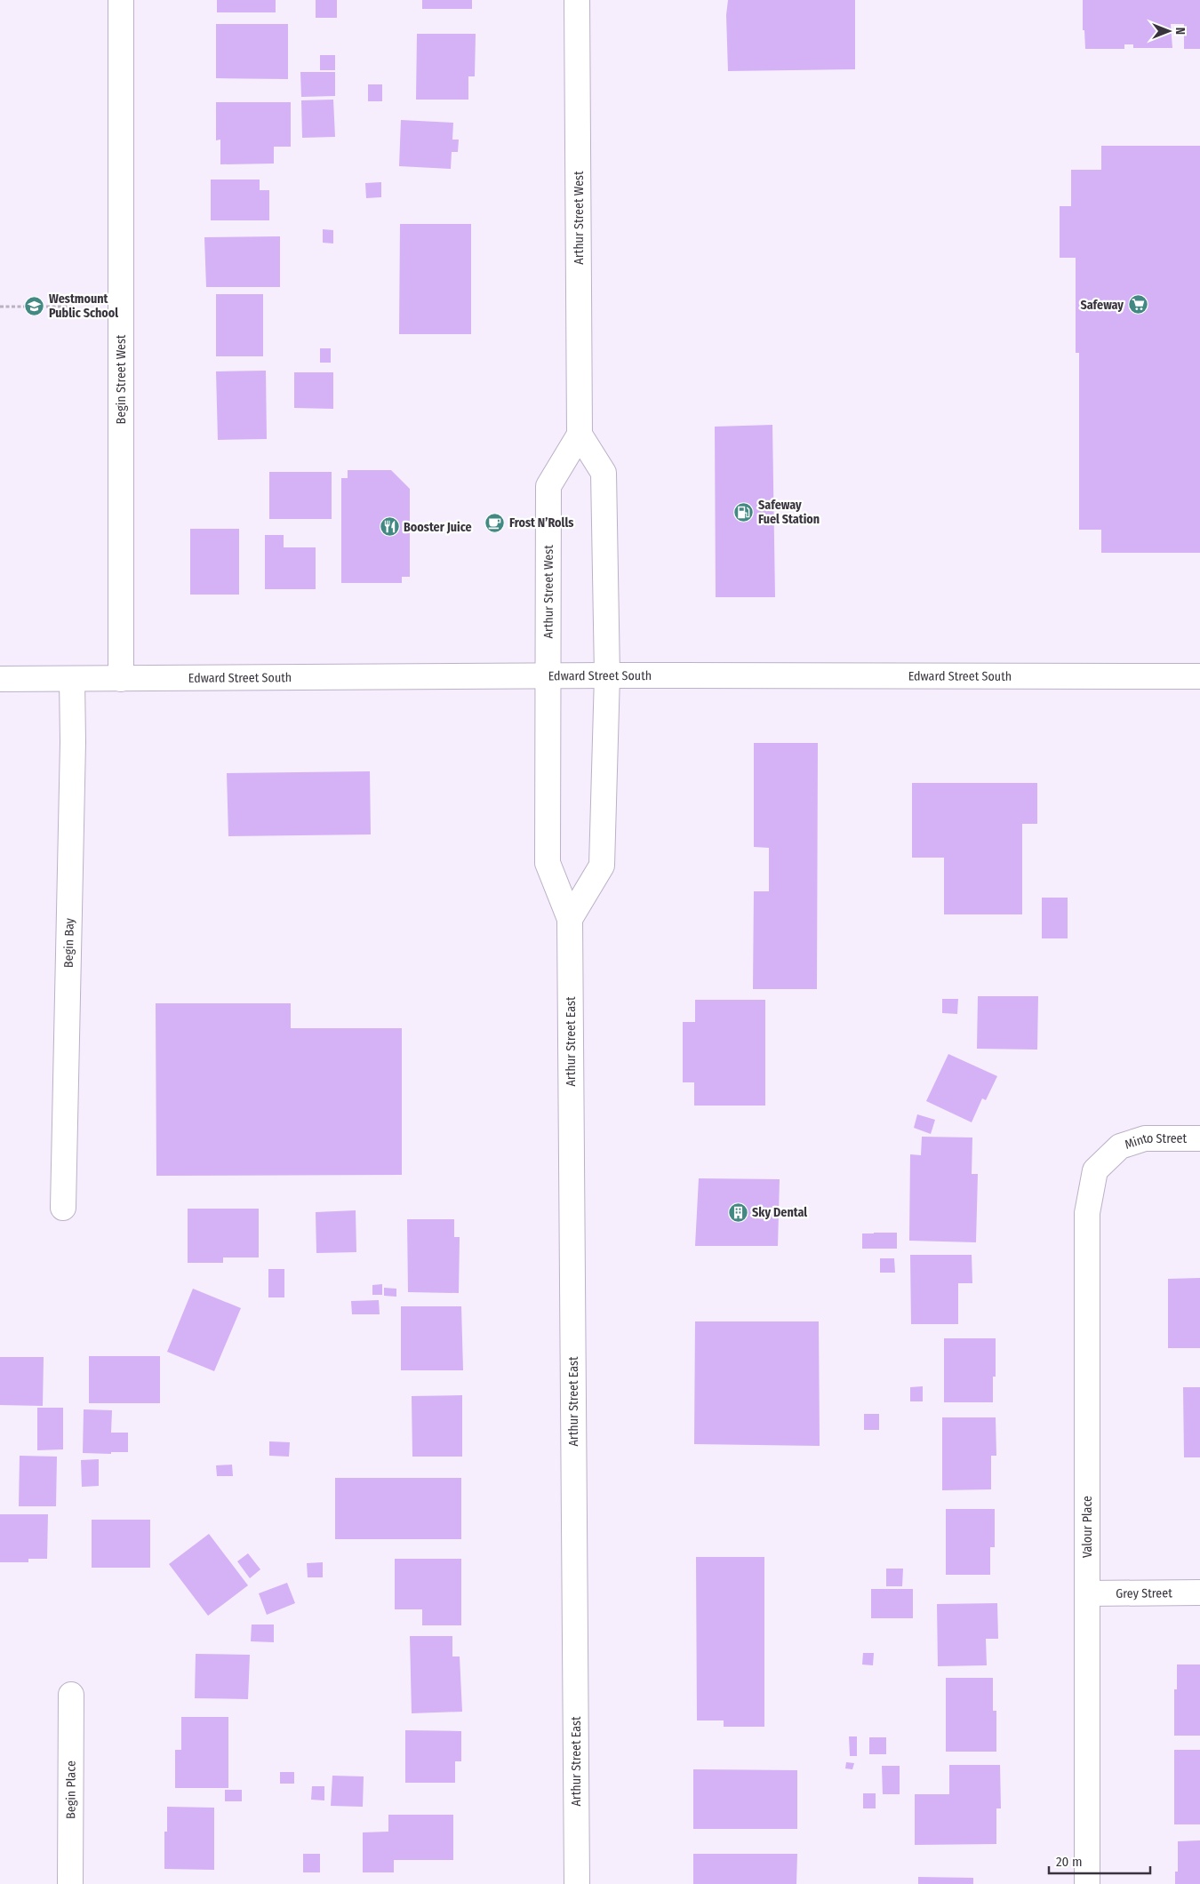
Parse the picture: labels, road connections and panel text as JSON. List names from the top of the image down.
{
  "streets": {
    "main road": [
      "Arthur Street West",
      "Begin Street West",
      "Edward Street South",
      "Begin Bay",
      "Arthur Street East",
      "Minto Street",
      "Valour Place",
      "Grey Street",
      "Begin Place"
    ]
  },
  "crossings": [
    ["Arthur Street West", "Edward Street South"],
    ["Arthur Street West", "Arthur Street East"],
    ["Begin Street West", "Edward Street South"],
    ["Edward Street South", "Begin Bay"],
    ["Edward Street South", "Arthur Street East"],
    ["Minto Street", "Valour Place"],
    ["Valour Place", "Grey Street"]
  ],
  "places": {
    "supermarket": ["Safeway"],
    "school or university": ["Westmount Public School"],
    "fuel station": ["Safeway Fuel Station"],
    "cafe": ["Frost N’Rolls"],
    "restaurant": ["Booster Juice"],
    "building": ["Sky Dental"]
  },
  "scale_bar": "20 m",
  "north": "right"
}
